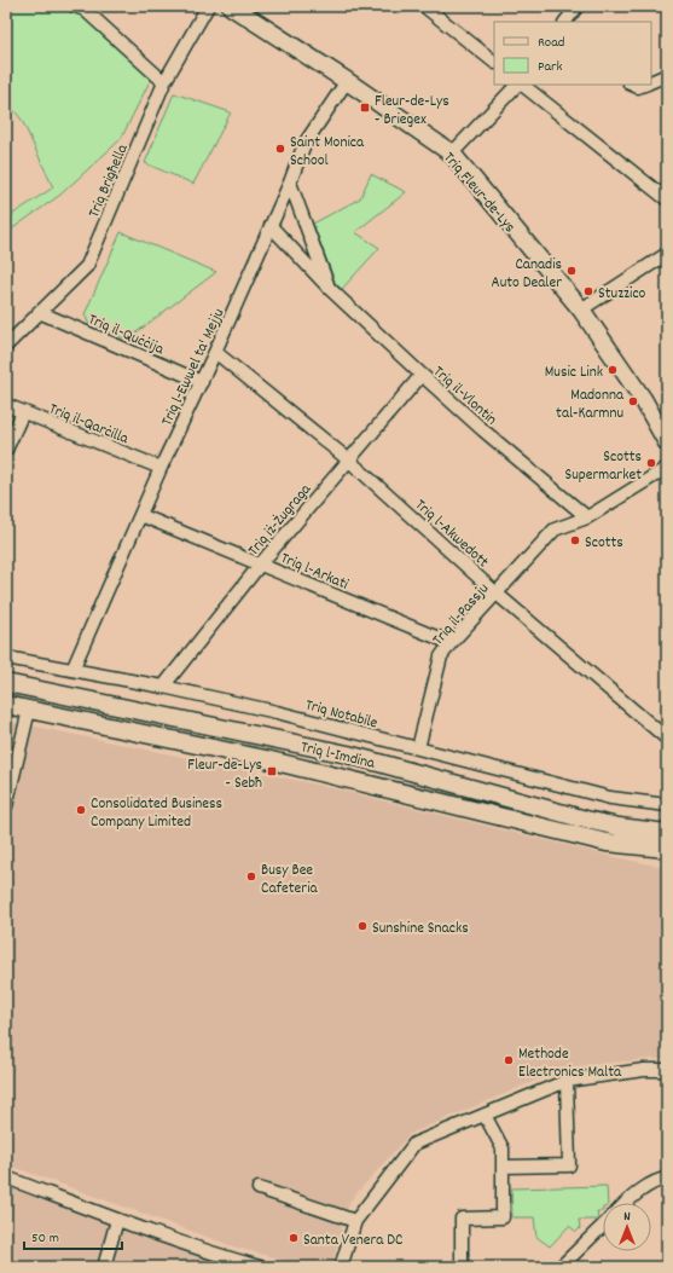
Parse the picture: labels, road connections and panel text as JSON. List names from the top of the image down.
{
  "streets": {
    "main road": ["Triq Fleur-de-Lys", "Triq l-Imdina"],
    "street": [
      "Triq Brigħella",
      "Triq il-Quċċija",
      "Triq l-Ewwel ta' Mejju",
      "Triq il-Vlontin",
      "Triq il-Qarċilla",
      "Triq iż-Żugraga",
      "Triq l-Akwedott",
      "Triq l-Arkati",
      "Triq il-Passju",
      "Triq Notabile"
    ]
  },
  "crossings": [
    ["Triq Brigħella", "Triq il-Quċċija"],
    ["Triq Fleur-de-Lys", "Triq l-Ewwel ta' Mejju"],
    ["Triq il-Quċċija", "Triq l-Ewwel ta' Mejju"],
    ["Triq l-Ewwel ta' Mejju", "Triq il-Vlontin"],
    ["Triq l-Ewwel ta' Mejju", "Triq il-Qarċilla"],
    ["Triq l-Ewwel ta' Mejju", "Triq l-Akwedott"],
    ["Triq l-Ewwel ta' Mejju", "Triq l-Arkati"],
    ["Triq l-Ewwel ta' Mejju", "Triq Notabile"],
    ["Triq il-Vlontin", "Triq iż-Żugraga"],
    ["Triq il-Vlontin", "Triq il-Passju"],
    ["Triq iż-Żugraga", "Triq l-Akwedott"],
    ["Triq iż-Żugraga", "Triq l-Arkati"],
    ["Triq iż-Żugraga", "Triq Notabile"],
    ["Triq l-Akwedott", "Triq il-Passju"],
    ["Triq l-Arkati", "Triq il-Passju"],
    ["Triq il-Passju", "Triq Notabile"]
  ],
  "places": {
    "transit": ["Fleur-de-Lys - Briegex", "Fleur-de-Lys - Sebħ"],
    "other": [
      "Saint Monica School",
      "Canadis Auto Dealer",
      "Stuzzico",
      "Music Link",
      "Madonna tal-Karmnu",
      "Scotts Supermarket",
      "Scotts",
      "Consolidated Business Company Limited",
      "Busy Bee Cafeteria",
      "Sunshine Snacks",
      "Methode Electronics Malta",
      "Santa Venera DC"
    ]
  },
  "legend": ["Road", "Park"],
  "scale_bar": "50 m",
  "north": "top"
}
